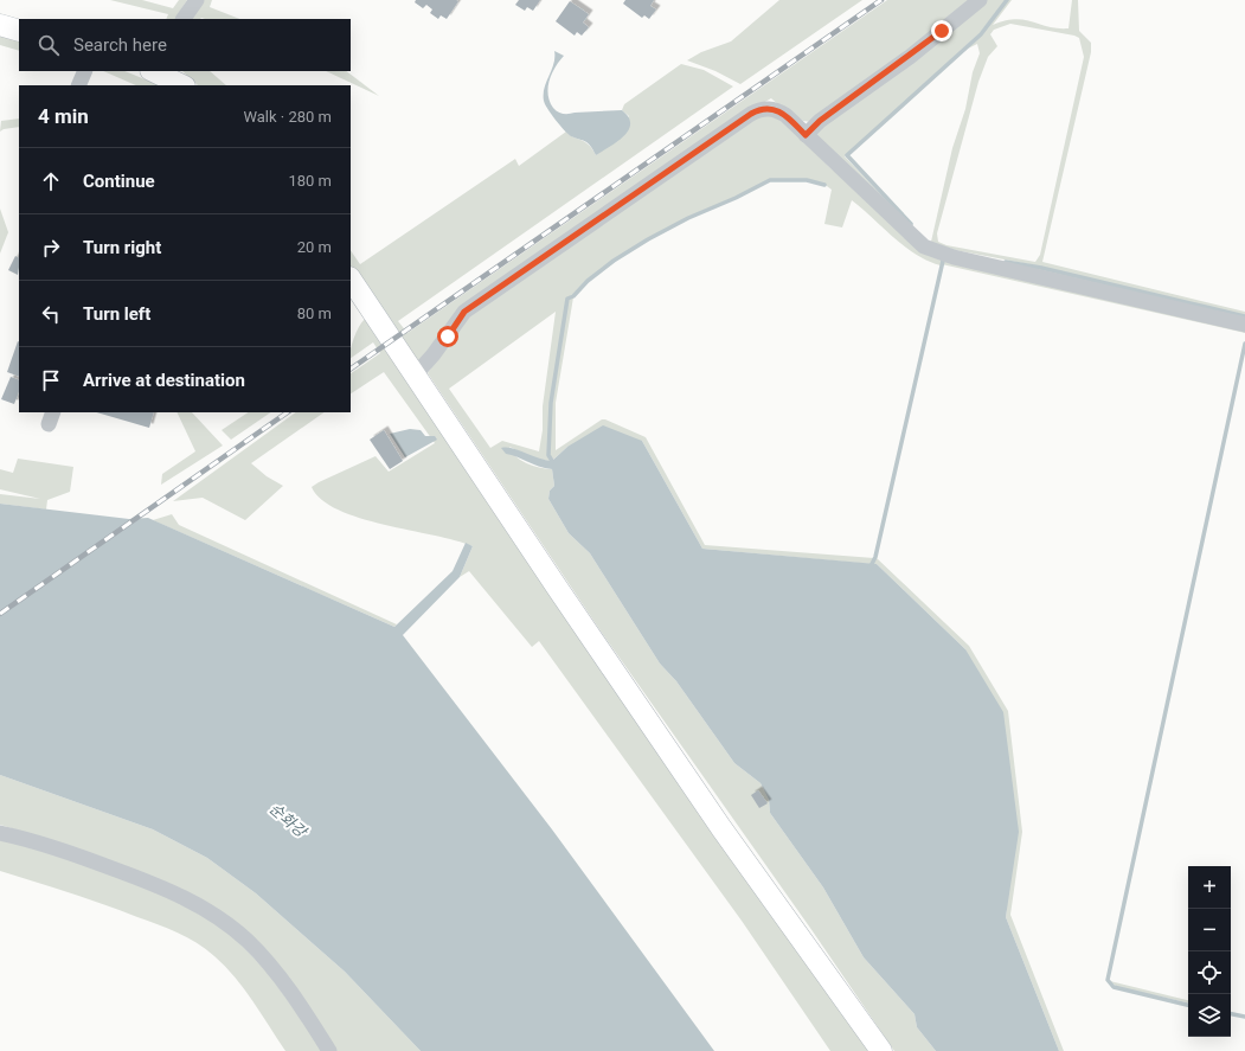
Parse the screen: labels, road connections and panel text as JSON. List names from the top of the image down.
{
  "water": ["순화강"],
  "page": {
    "search": "Search here",
    "heading": ["4 min", "Walk · 280 m"],
    "list": [
      ["Continue", "180 m"],
      ["Turn right", "20 m"],
      ["Turn left", "80 m"],
      "Arrive at destination"
    ],
    "map_buttons": ["+", "−"]
  }
}
